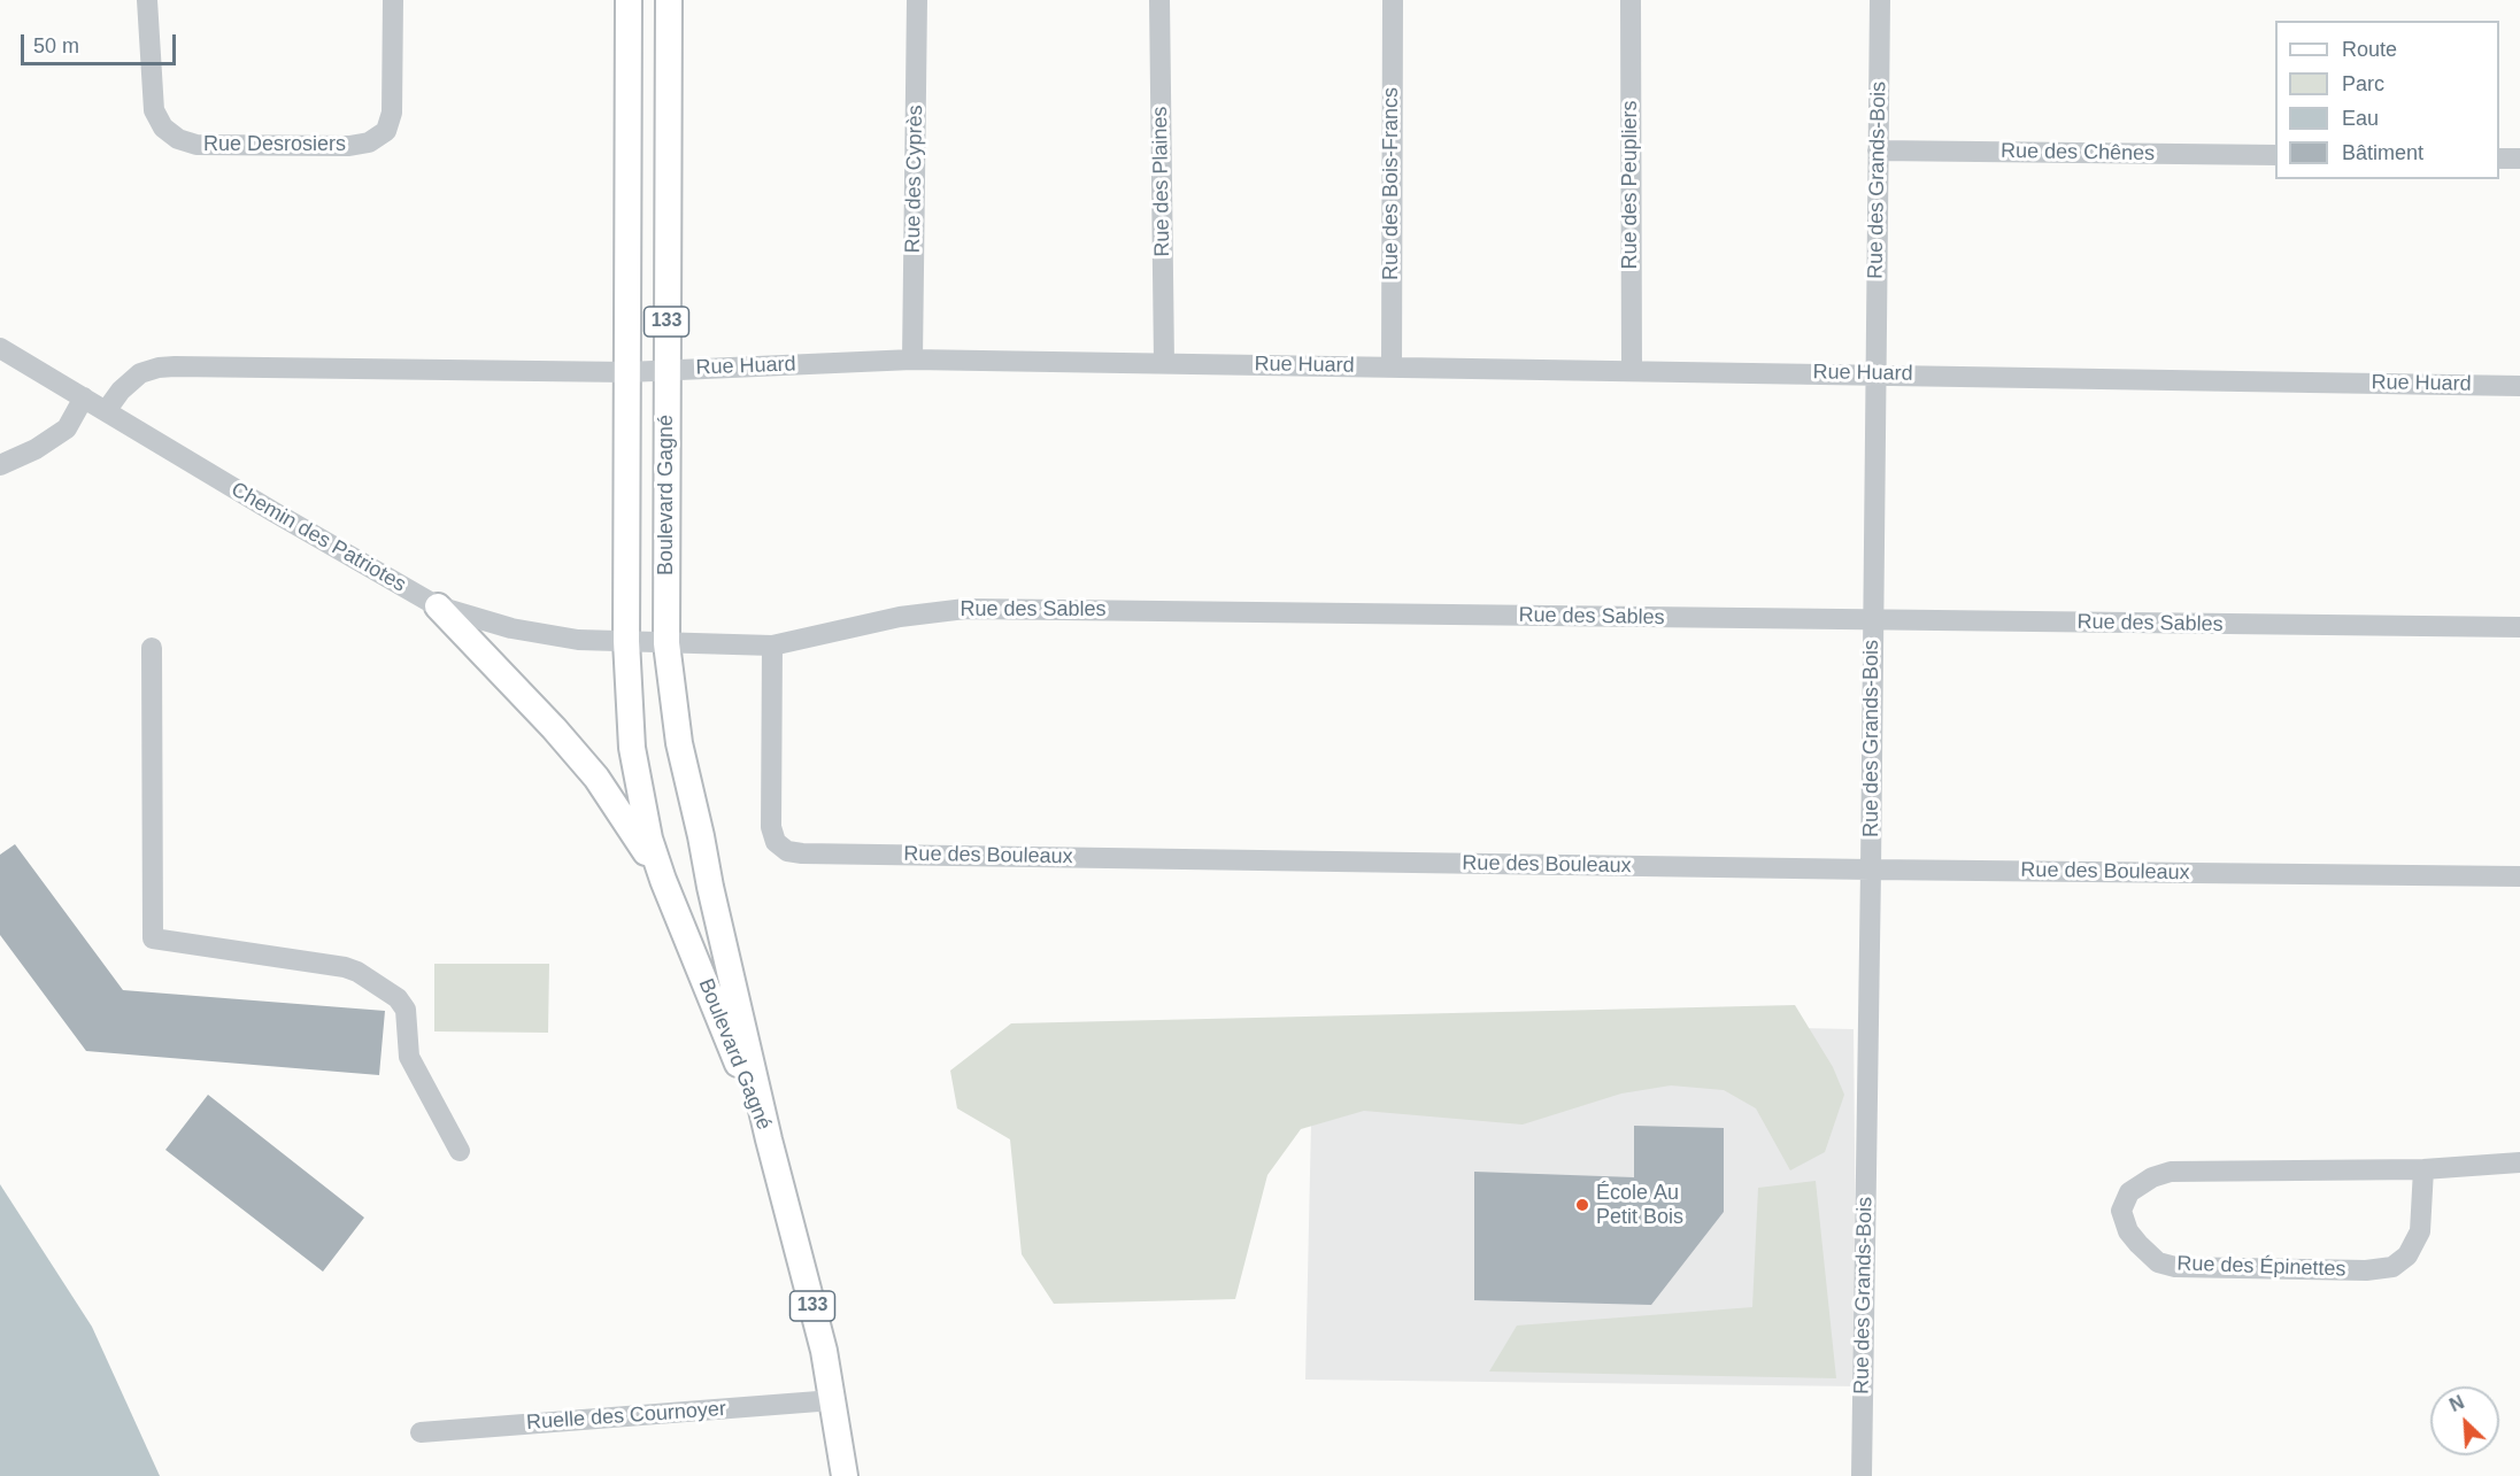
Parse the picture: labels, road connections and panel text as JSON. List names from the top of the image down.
{
  "streets": {
    "main road": ["133", "Boulevard Gagné"],
    "street": [
      "Rue Desrosiers",
      "Rue des Chênes",
      "Rue des Cyprès",
      "Rue des Grands-Bois",
      "Rue des Plaines",
      "Rue des Bois-Francs",
      "Rue des Peupliers",
      "Rue Huard",
      "Chemin des Patriotes",
      "Rue des Sables",
      "Rue des Bouleaux",
      "Rue des Épinettes",
      "Ruelle des Cournoyer"
    ]
  },
  "crossings": [
    ["Rue des Chênes", "Rue des Grands-Bois"],
    ["Rue des Cyprès", "Rue Huard"],
    ["Rue des Grands-Bois", "Rue Huard"],
    ["Rue des Grands-Bois", "Rue des Sables"],
    ["Rue des Grands-Bois", "Rue des Bouleaux"],
    ["Rue des Plaines", "Rue Huard"],
    ["Rue des Bois-Francs", "Rue Huard"],
    ["Rue des Peupliers", "Rue Huard"],
    ["133", "Boulevard Gagné"],
    ["133", "Ruelle des Cournoyer"],
    ["Rue Huard", "Boulevard Gagné"],
    ["Rue Huard", "Chemin des Patriotes"],
    ["Boulevard Gagné", "Chemin des Patriotes"],
    ["Boulevard Gagné", "Rue des Sables"],
    ["Chemin des Patriotes", "Rue des Sables"],
    ["Rue des Sables", "Rue des Bouleaux"]
  ],
  "places": ["École Au Petit Bois"],
  "legend": [
    "Route",
    "Parc",
    "Eau",
    "Bâtiment"
  ],
  "scale_bar": "50 m",
  "north": "top left"
}
